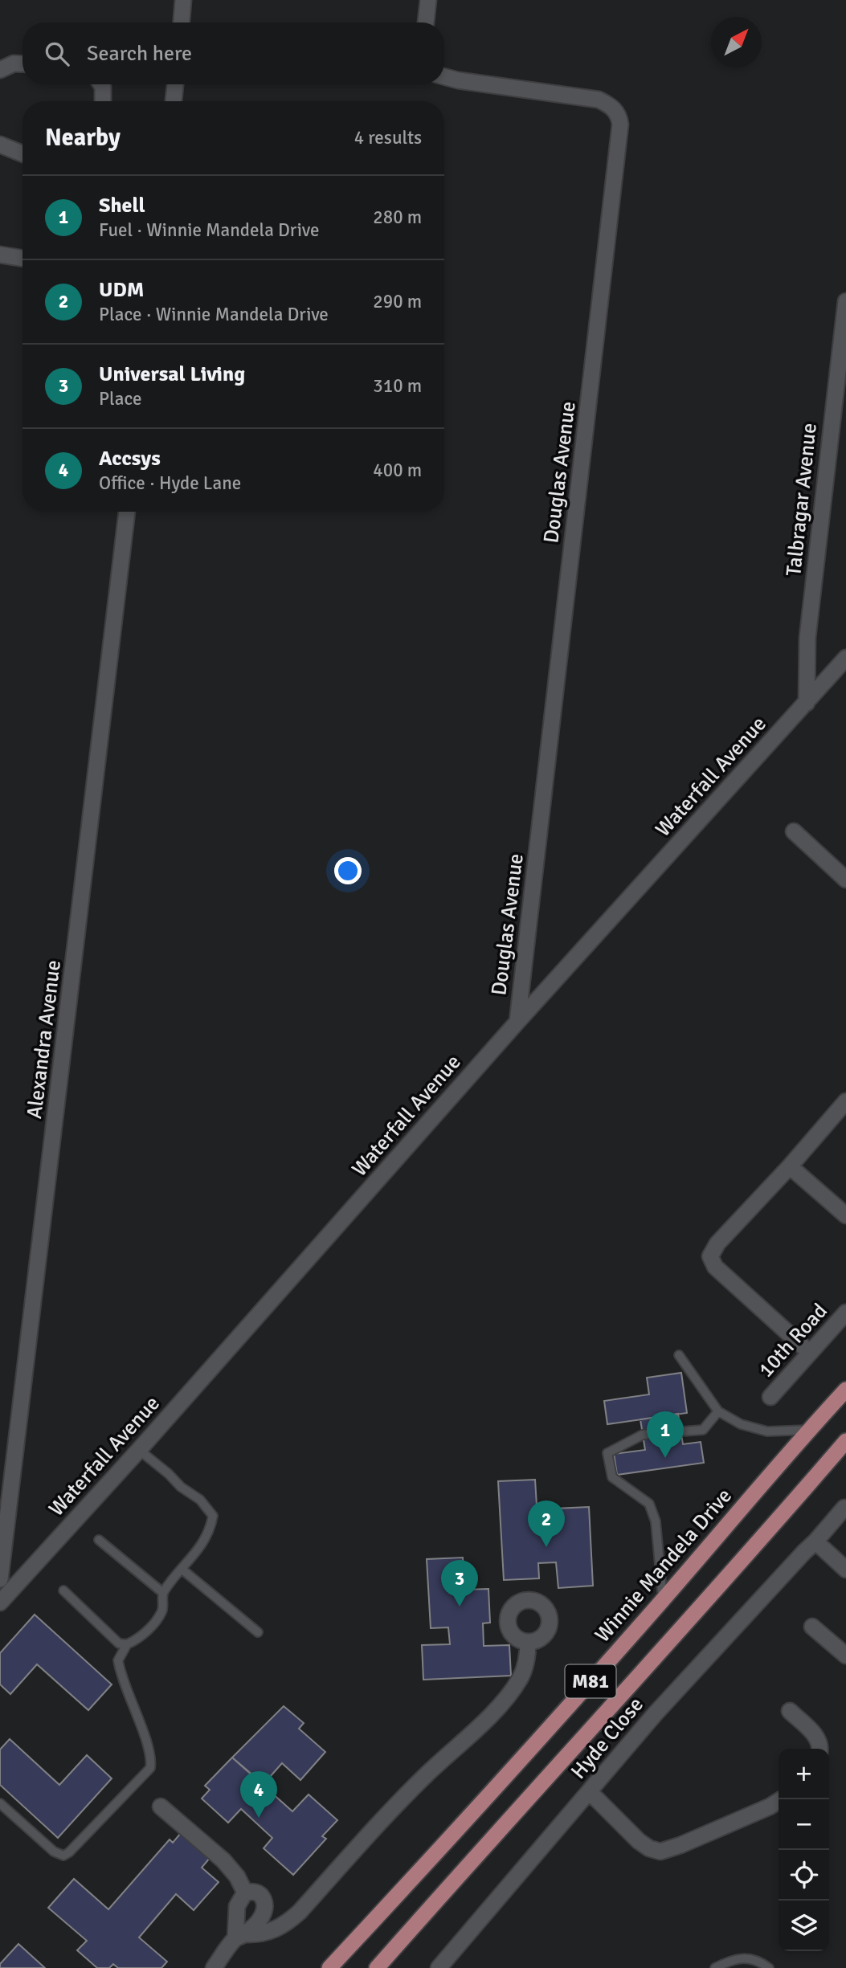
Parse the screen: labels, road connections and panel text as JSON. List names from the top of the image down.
{
  "streets": {
    "main road": ["Winnie Mandela Drive", "M81"],
    "street": [
      "Douglas Avenue",
      "Talbragar Avenue",
      "Waterfall Avenue",
      "Alexandra Avenue",
      "10th Road",
      "Hyde Close"
    ]
  },
  "crossings": [
    ["Douglas Avenue", "Waterfall Avenue"],
    ["Talbragar Avenue", "Waterfall Avenue"]
  ],
  "north": "top right",
  "page": {
    "search": "Search here",
    "heading": ["Nearby", "4 results"],
    "list": [
      {
        "mark": "1",
        "name": "Shell",
        "note": "Fuel · Winnie Mandela Drive",
        "value": "280 m"
      },
      {
        "mark": "2",
        "name": "UDM",
        "note": "Place · Winnie Mandela Drive",
        "value": "290 m"
      },
      {
        "mark": "3",
        "name": "Universal Living",
        "note": "Place",
        "value": "310 m"
      },
      {
        "mark": "4",
        "name": "Accsys",
        "note": "Office · Hyde Lane",
        "value": "400 m"
      }
    ],
    "pins": [
      "1",
      "2",
      "3",
      "4"
    ],
    "map_buttons": ["+", "−"]
  }
}
